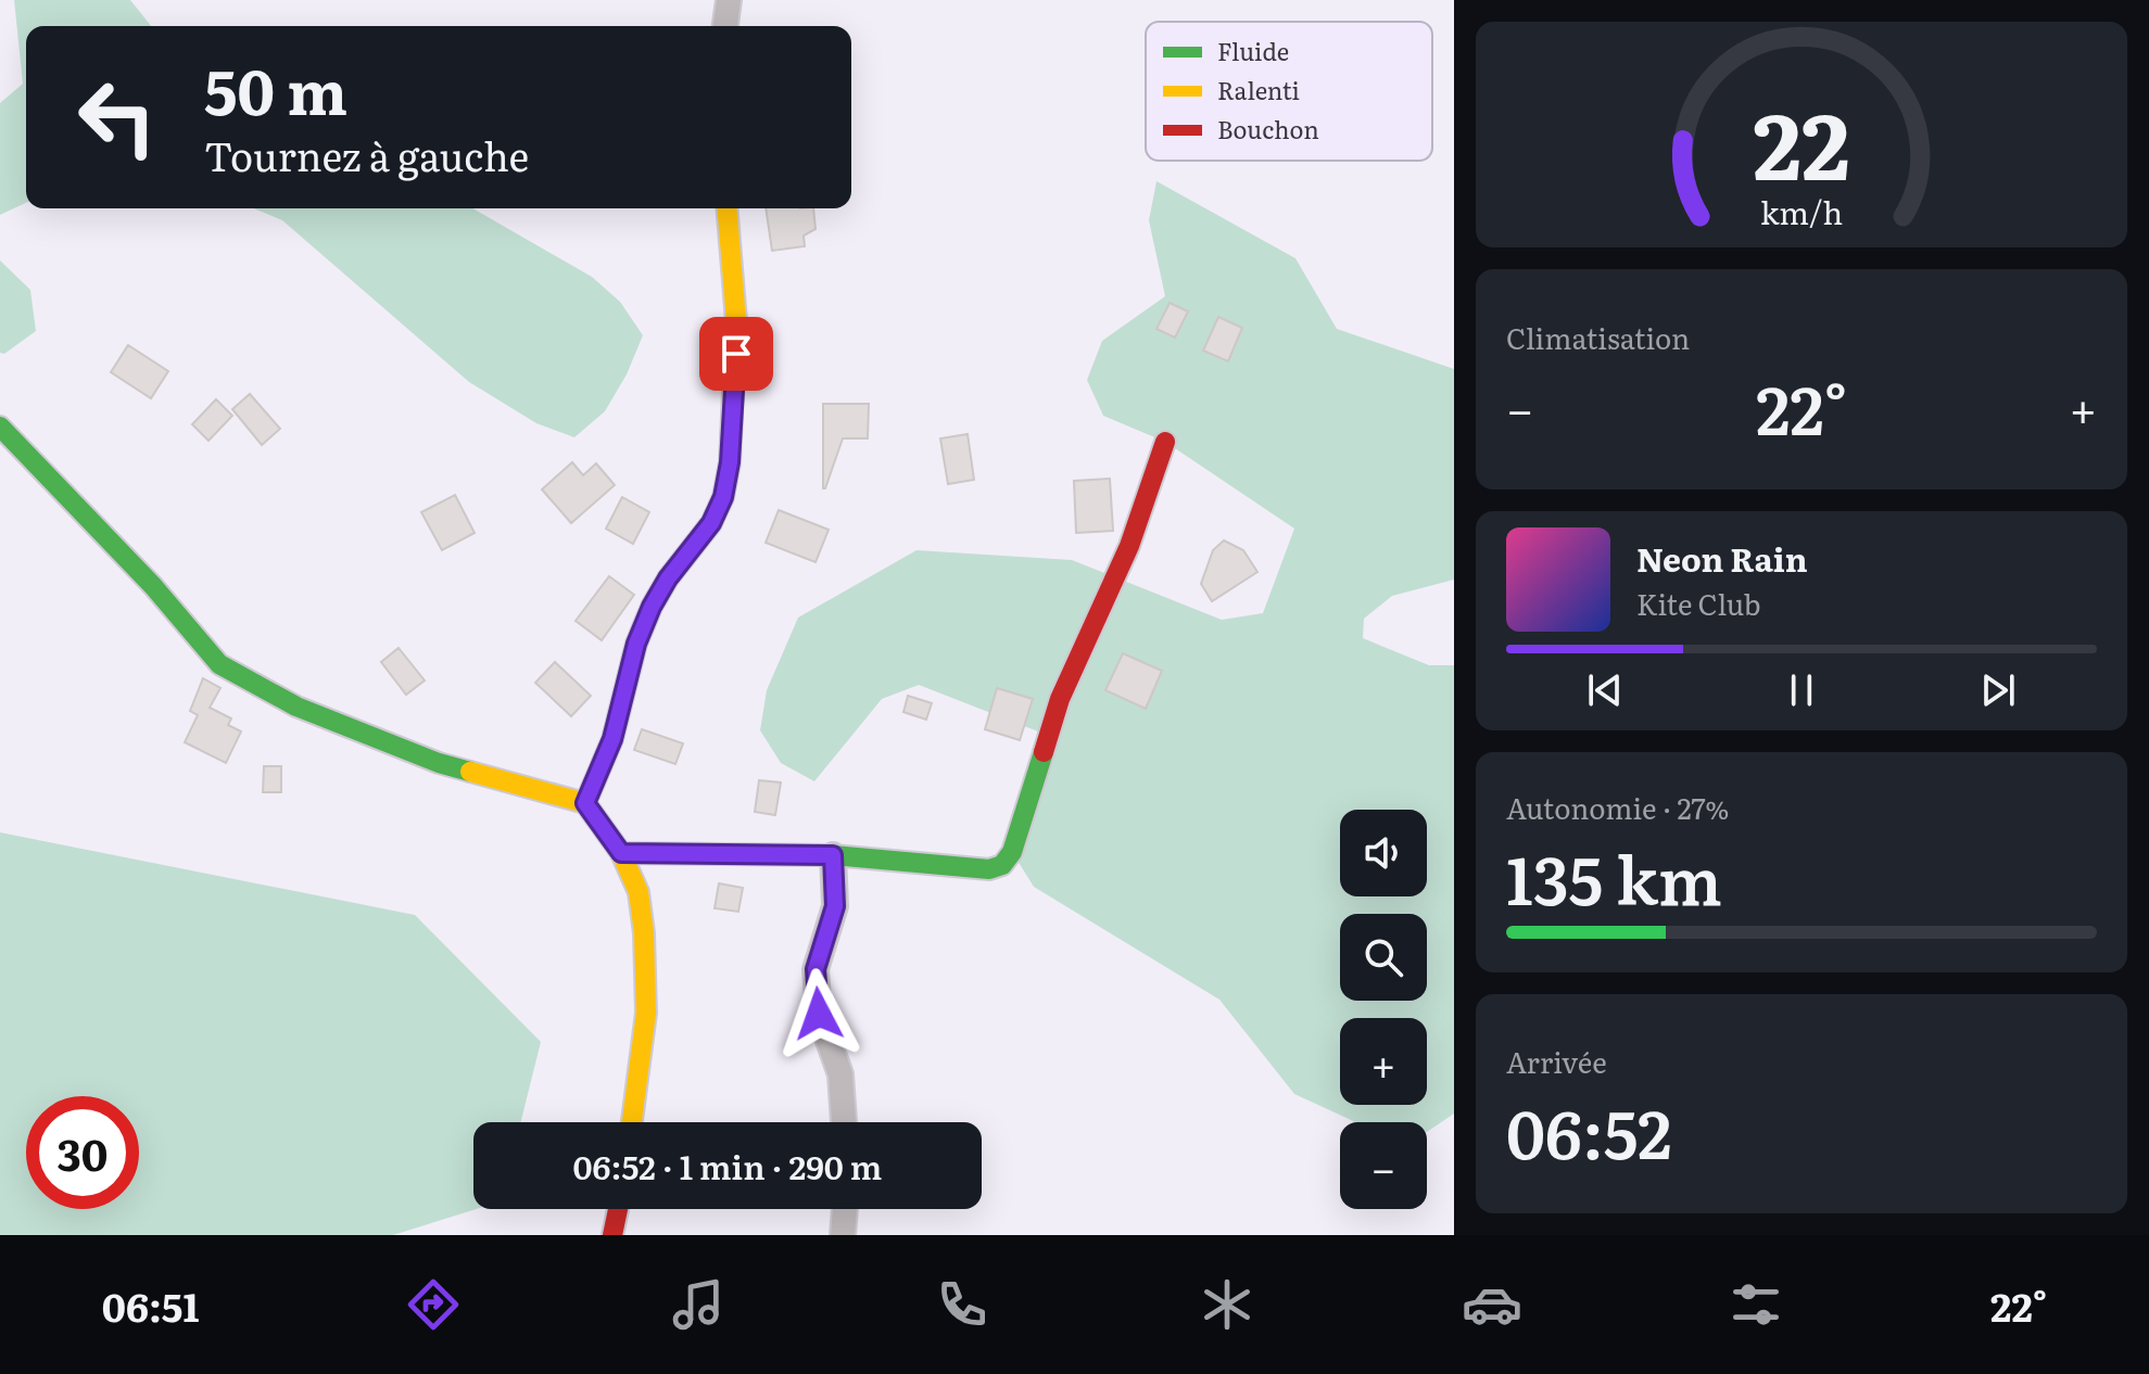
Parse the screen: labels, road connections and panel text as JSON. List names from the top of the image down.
{
  "legend": ["Fluide", "Ralenti", "Bouchon"],
  "page": {
    "turn": ["50 m", "Tournez à gauche"],
    "tile": [
      "Climatisation",
      ["Autonomie · 27%", "135 km"],
      ["Arrivée", "06:52"]
    ],
    "heat": ["−", "22°", "+"],
    "song": ["Neon Rain", "Kite Club"],
    "map_buttons": ["+", "−"],
    "limit": "30",
    "trip": "06:52 · 1 min · 290 m",
    "tabs": ["06:51", "22°"],
    "gauge": ["22", "km/h"]
  }
}
